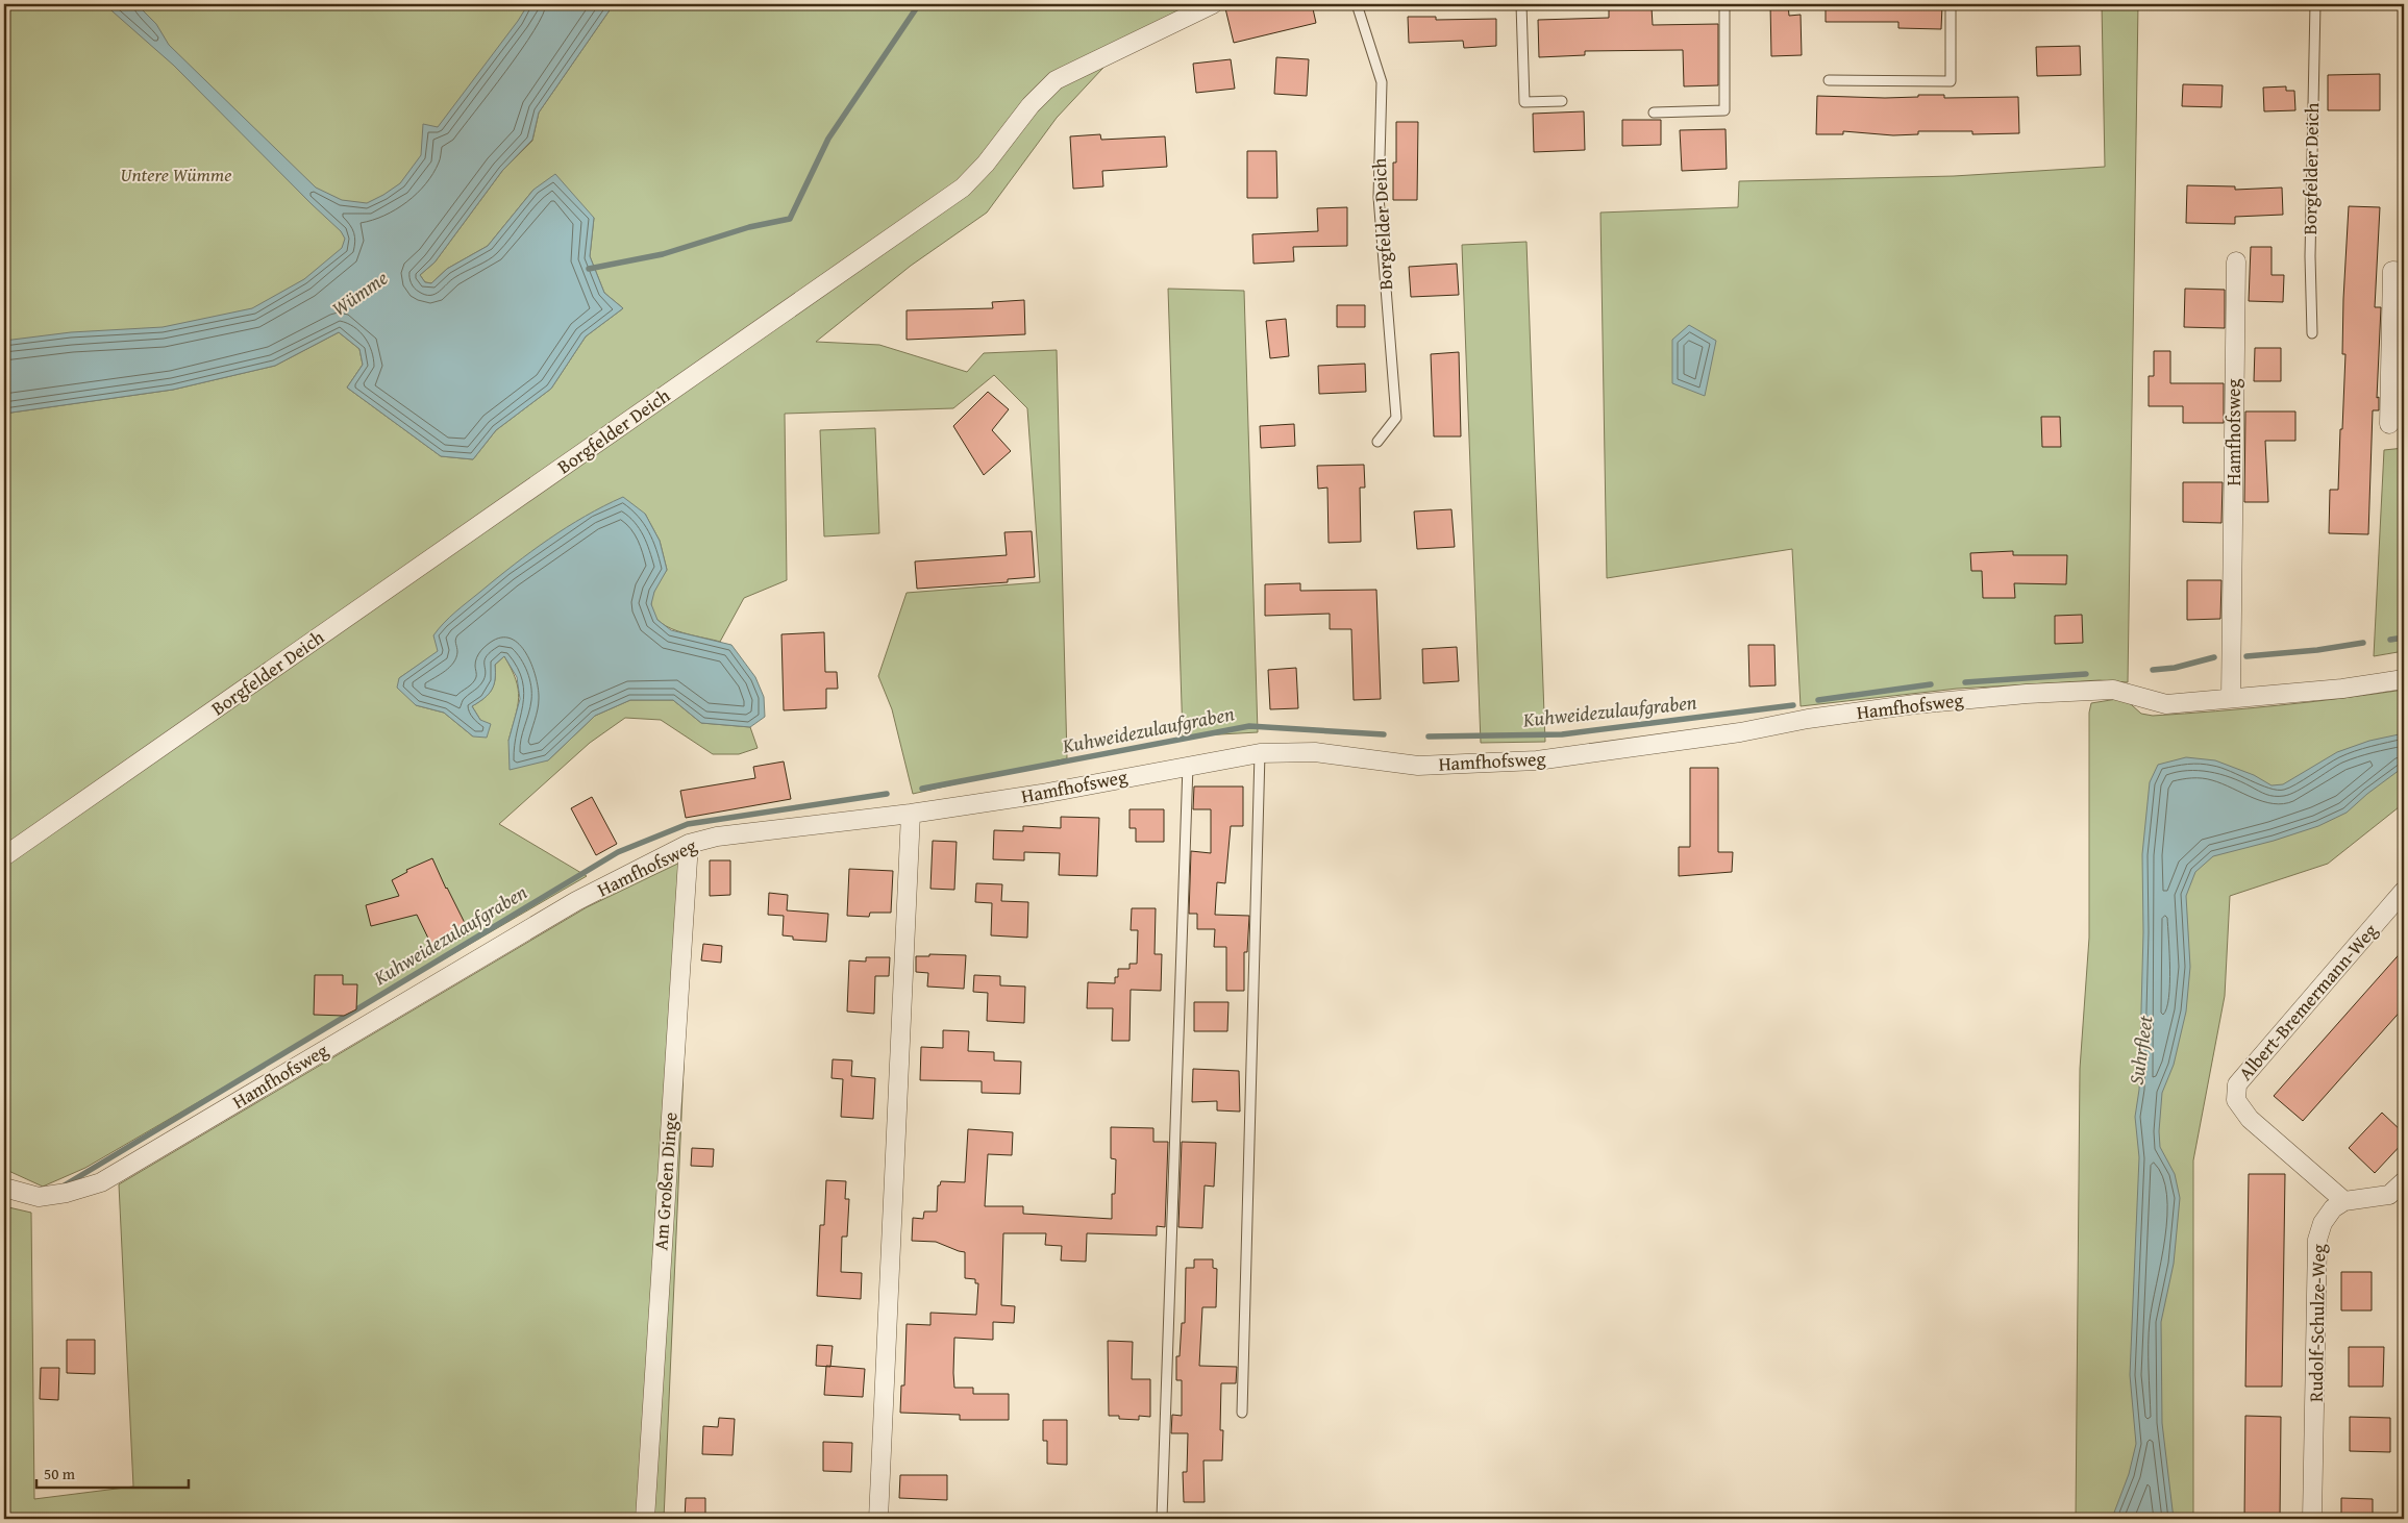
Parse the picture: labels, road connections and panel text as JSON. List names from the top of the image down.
{
  "streets": {
    "street": [
      "Borgfelder Deich",
      "Hamfhofsweg",
      "Albert-Bremermann-Weg",
      "Am Großen Dinge",
      "Rudolf-Schulze-Weg"
    ]
  },
  "crossings": [
    ["Hamfhofsweg", "Am Großen Dinge"],
    ["Albert-Bremermann-Weg", "Rudolf-Schulze-Weg"]
  ],
  "water": ["Wümme", "Kuhweidezulaufgraben", "Suhrfleet"],
  "parks": ["Untere Wümme"],
  "scale_bar": "50 m"
}
